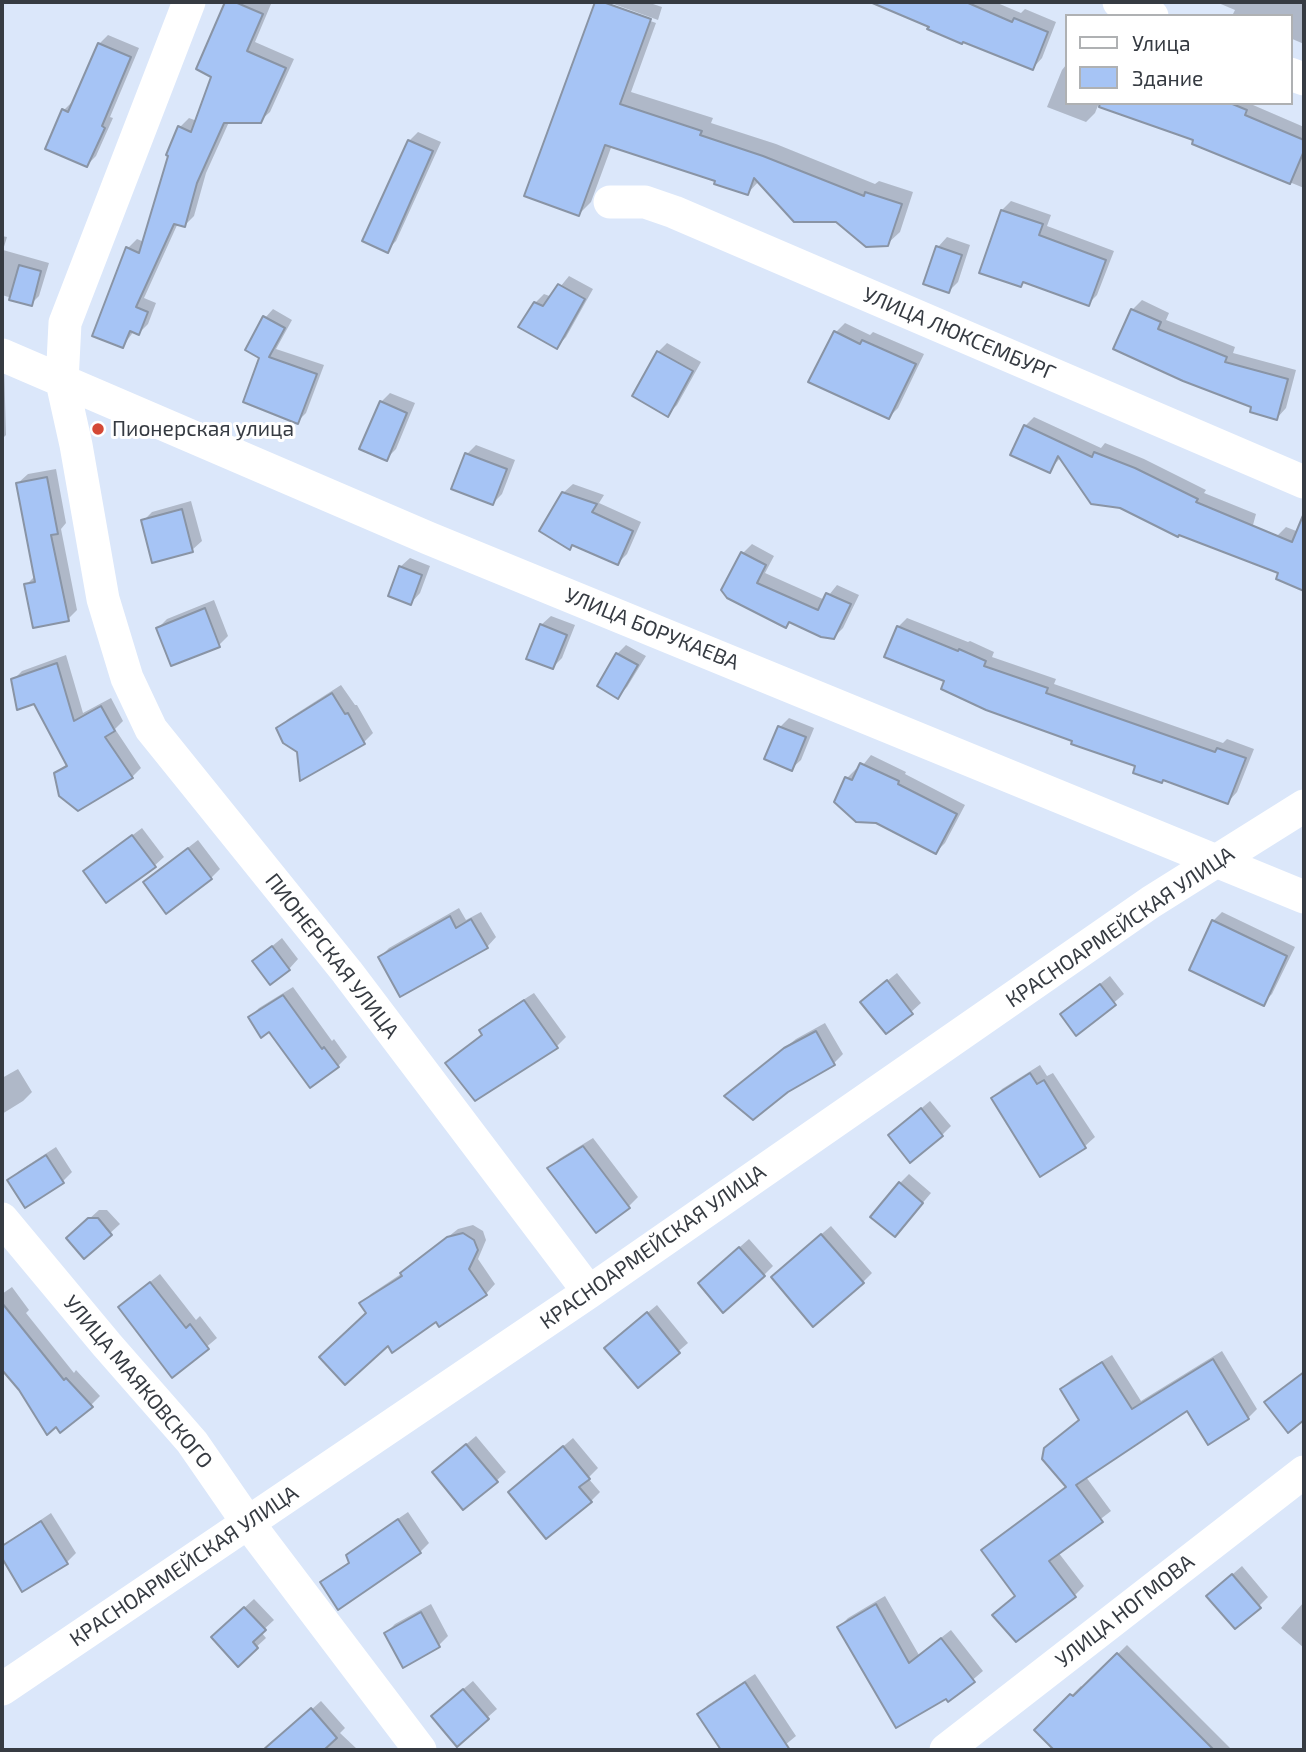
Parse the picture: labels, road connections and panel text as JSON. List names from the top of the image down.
{
  "streets": {
    "street": [
      "УЛИЦА ЛЮКСЕМБУРГ",
      "УЛИЦА БОРУКАЕВА",
      "КРАСНОАРМЕЙСКАЯ УЛИЦА",
      "ПИОНЕРСКАЯ УЛИЦА",
      "УЛИЦА МАЯКОВСКОГО",
      "УЛИЦА НОГМОВА"
    ]
  },
  "crossings": [
    ["УЛИЦА БОРУКАЕВА", "КРАСНОАРМЕЙСКАЯ УЛИЦА"],
    ["УЛИЦА БОРУКАЕВА", "ПИОНЕРСКАЯ УЛИЦА"],
    ["КРАСНОАРМЕЙСКАЯ УЛИЦА", "ПИОНЕРСКАЯ УЛИЦА"],
    ["КРАСНОАРМЕЙСКАЯ УЛИЦА", "УЛИЦА МАЯКОВСКОГО"]
  ],
  "places": ["Пионерская улица"],
  "legend": ["Улица", "Здание"]
}
